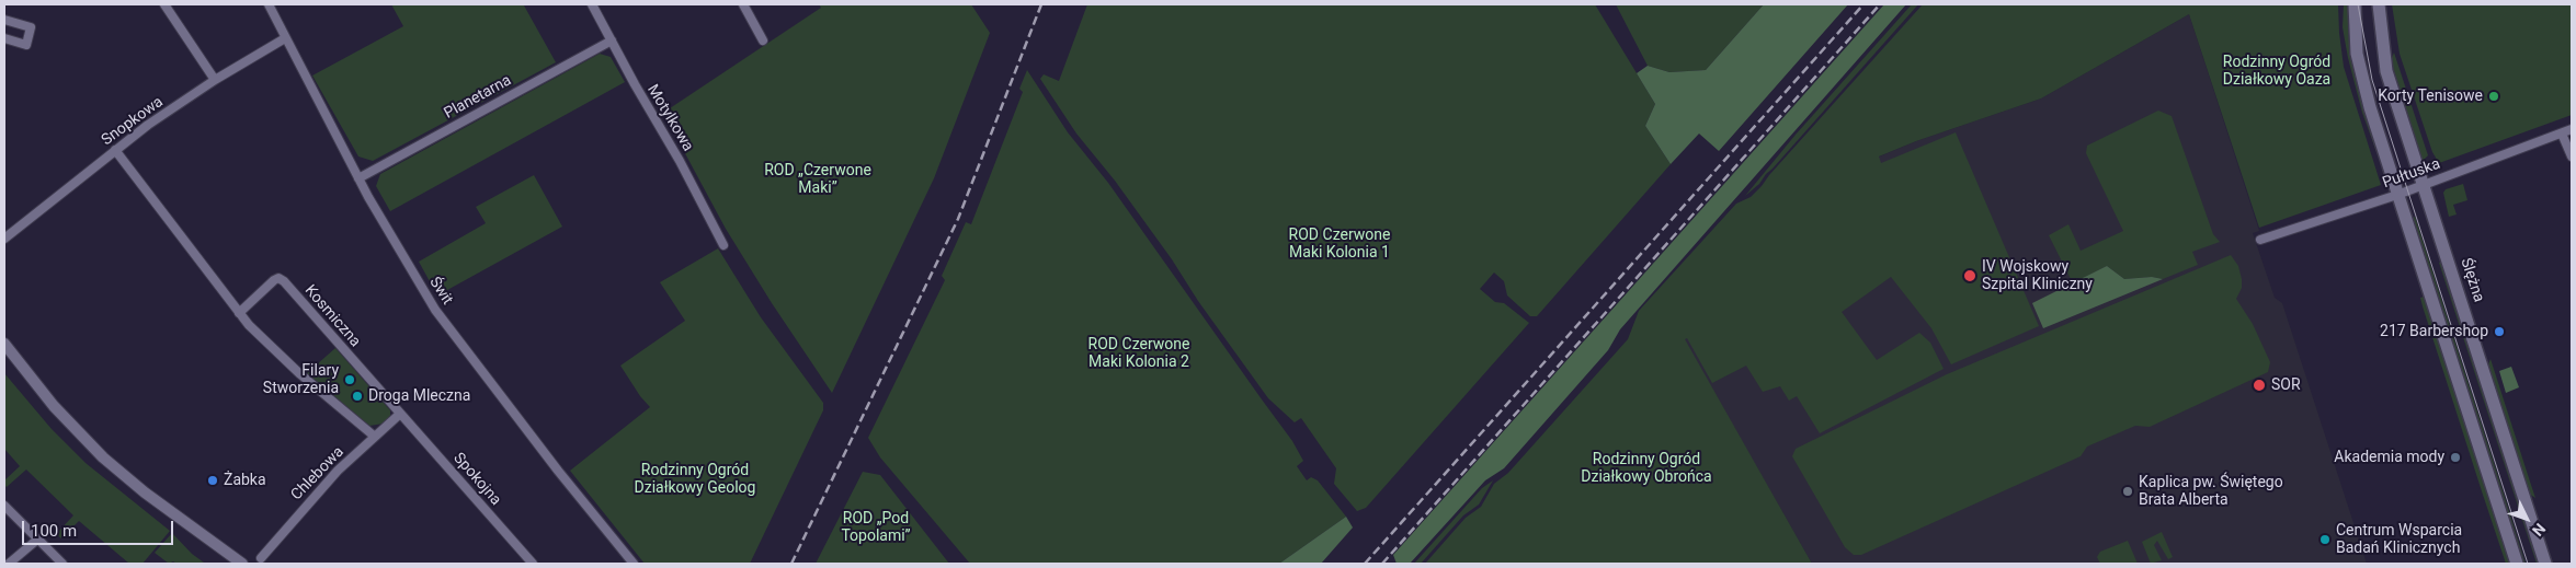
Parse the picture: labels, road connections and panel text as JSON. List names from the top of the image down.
{
  "streets": {
    "main road": ["Ślężna"],
    "street": [
      "Planetarna",
      "Motylkowa",
      "Snopkowa",
      "Pułtuska",
      "Świt",
      "Kosmiczna",
      "Chlebowa",
      "Spokojna"
    ]
  },
  "crossings": [
    ["Planetarna", "Motylkowa"],
    ["Planetarna", "Świt"],
    ["Snopkowa", "Świt"],
    ["Pułtuska", "Ślężna"],
    ["Kosmiczna", "Chlebowa"],
    ["Kosmiczna", "Spokojna"],
    ["Chlebowa", "Spokojna"]
  ],
  "parks": [
    "Rodzinny Ogród Działkowy Oaza",
    "ROD „Czerwone Maki”",
    "ROD Czerwone Maki Kolonia 1",
    "ROD Czerwone Maki Kolonia 2",
    "Rodzinny Ogród Działkowy Obrońca",
    "Rodzinny Ogród Działkowy Geolog",
    "ROD „Pod Topolami”"
  ],
  "places": [
    "Korty Tenisowe",
    "IV Wojskowy Szpital Kliniczny",
    "217 Barbershop",
    "Filary Stworzenia",
    "SOR",
    "Droga Mleczna",
    "Akademia mody",
    "Żabka",
    "Kaplica pw. Świętego Brata Alberta",
    "Centrum Wsparcia Badań Klinicznych"
  ],
  "scale_bar": "100 m",
  "north": "bottom right"
}
